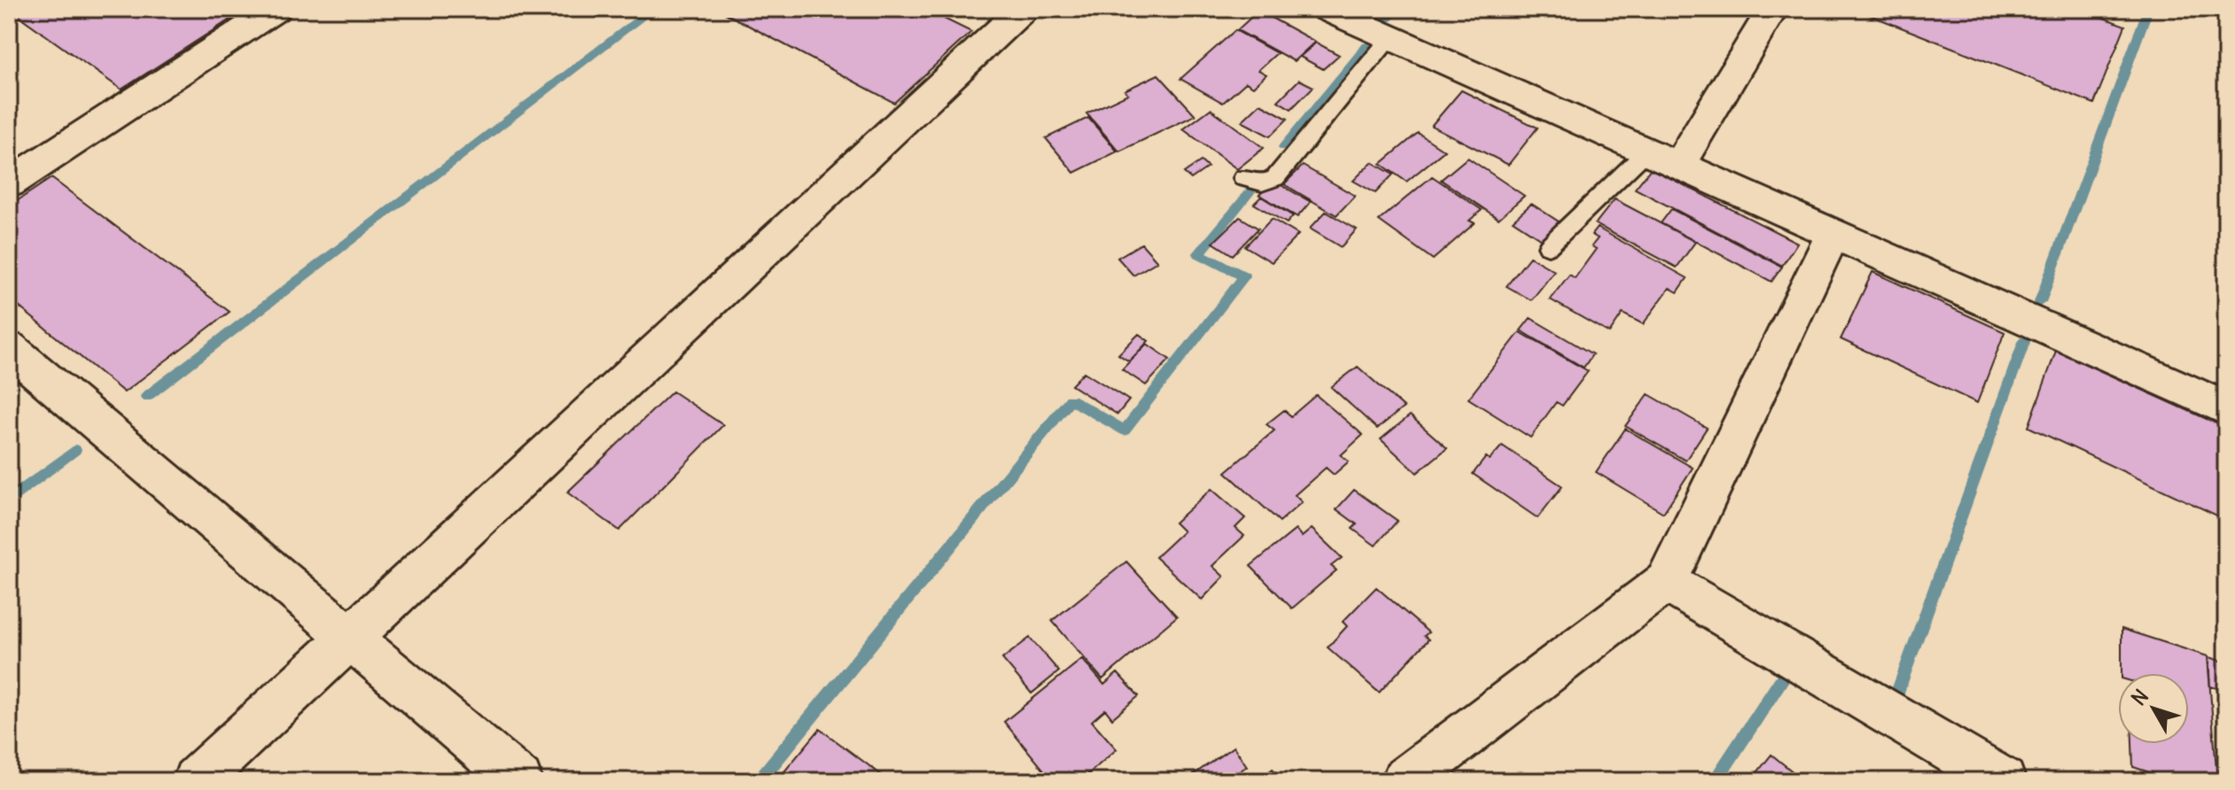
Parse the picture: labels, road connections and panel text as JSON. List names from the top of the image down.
{
  "north": "top left"
}
